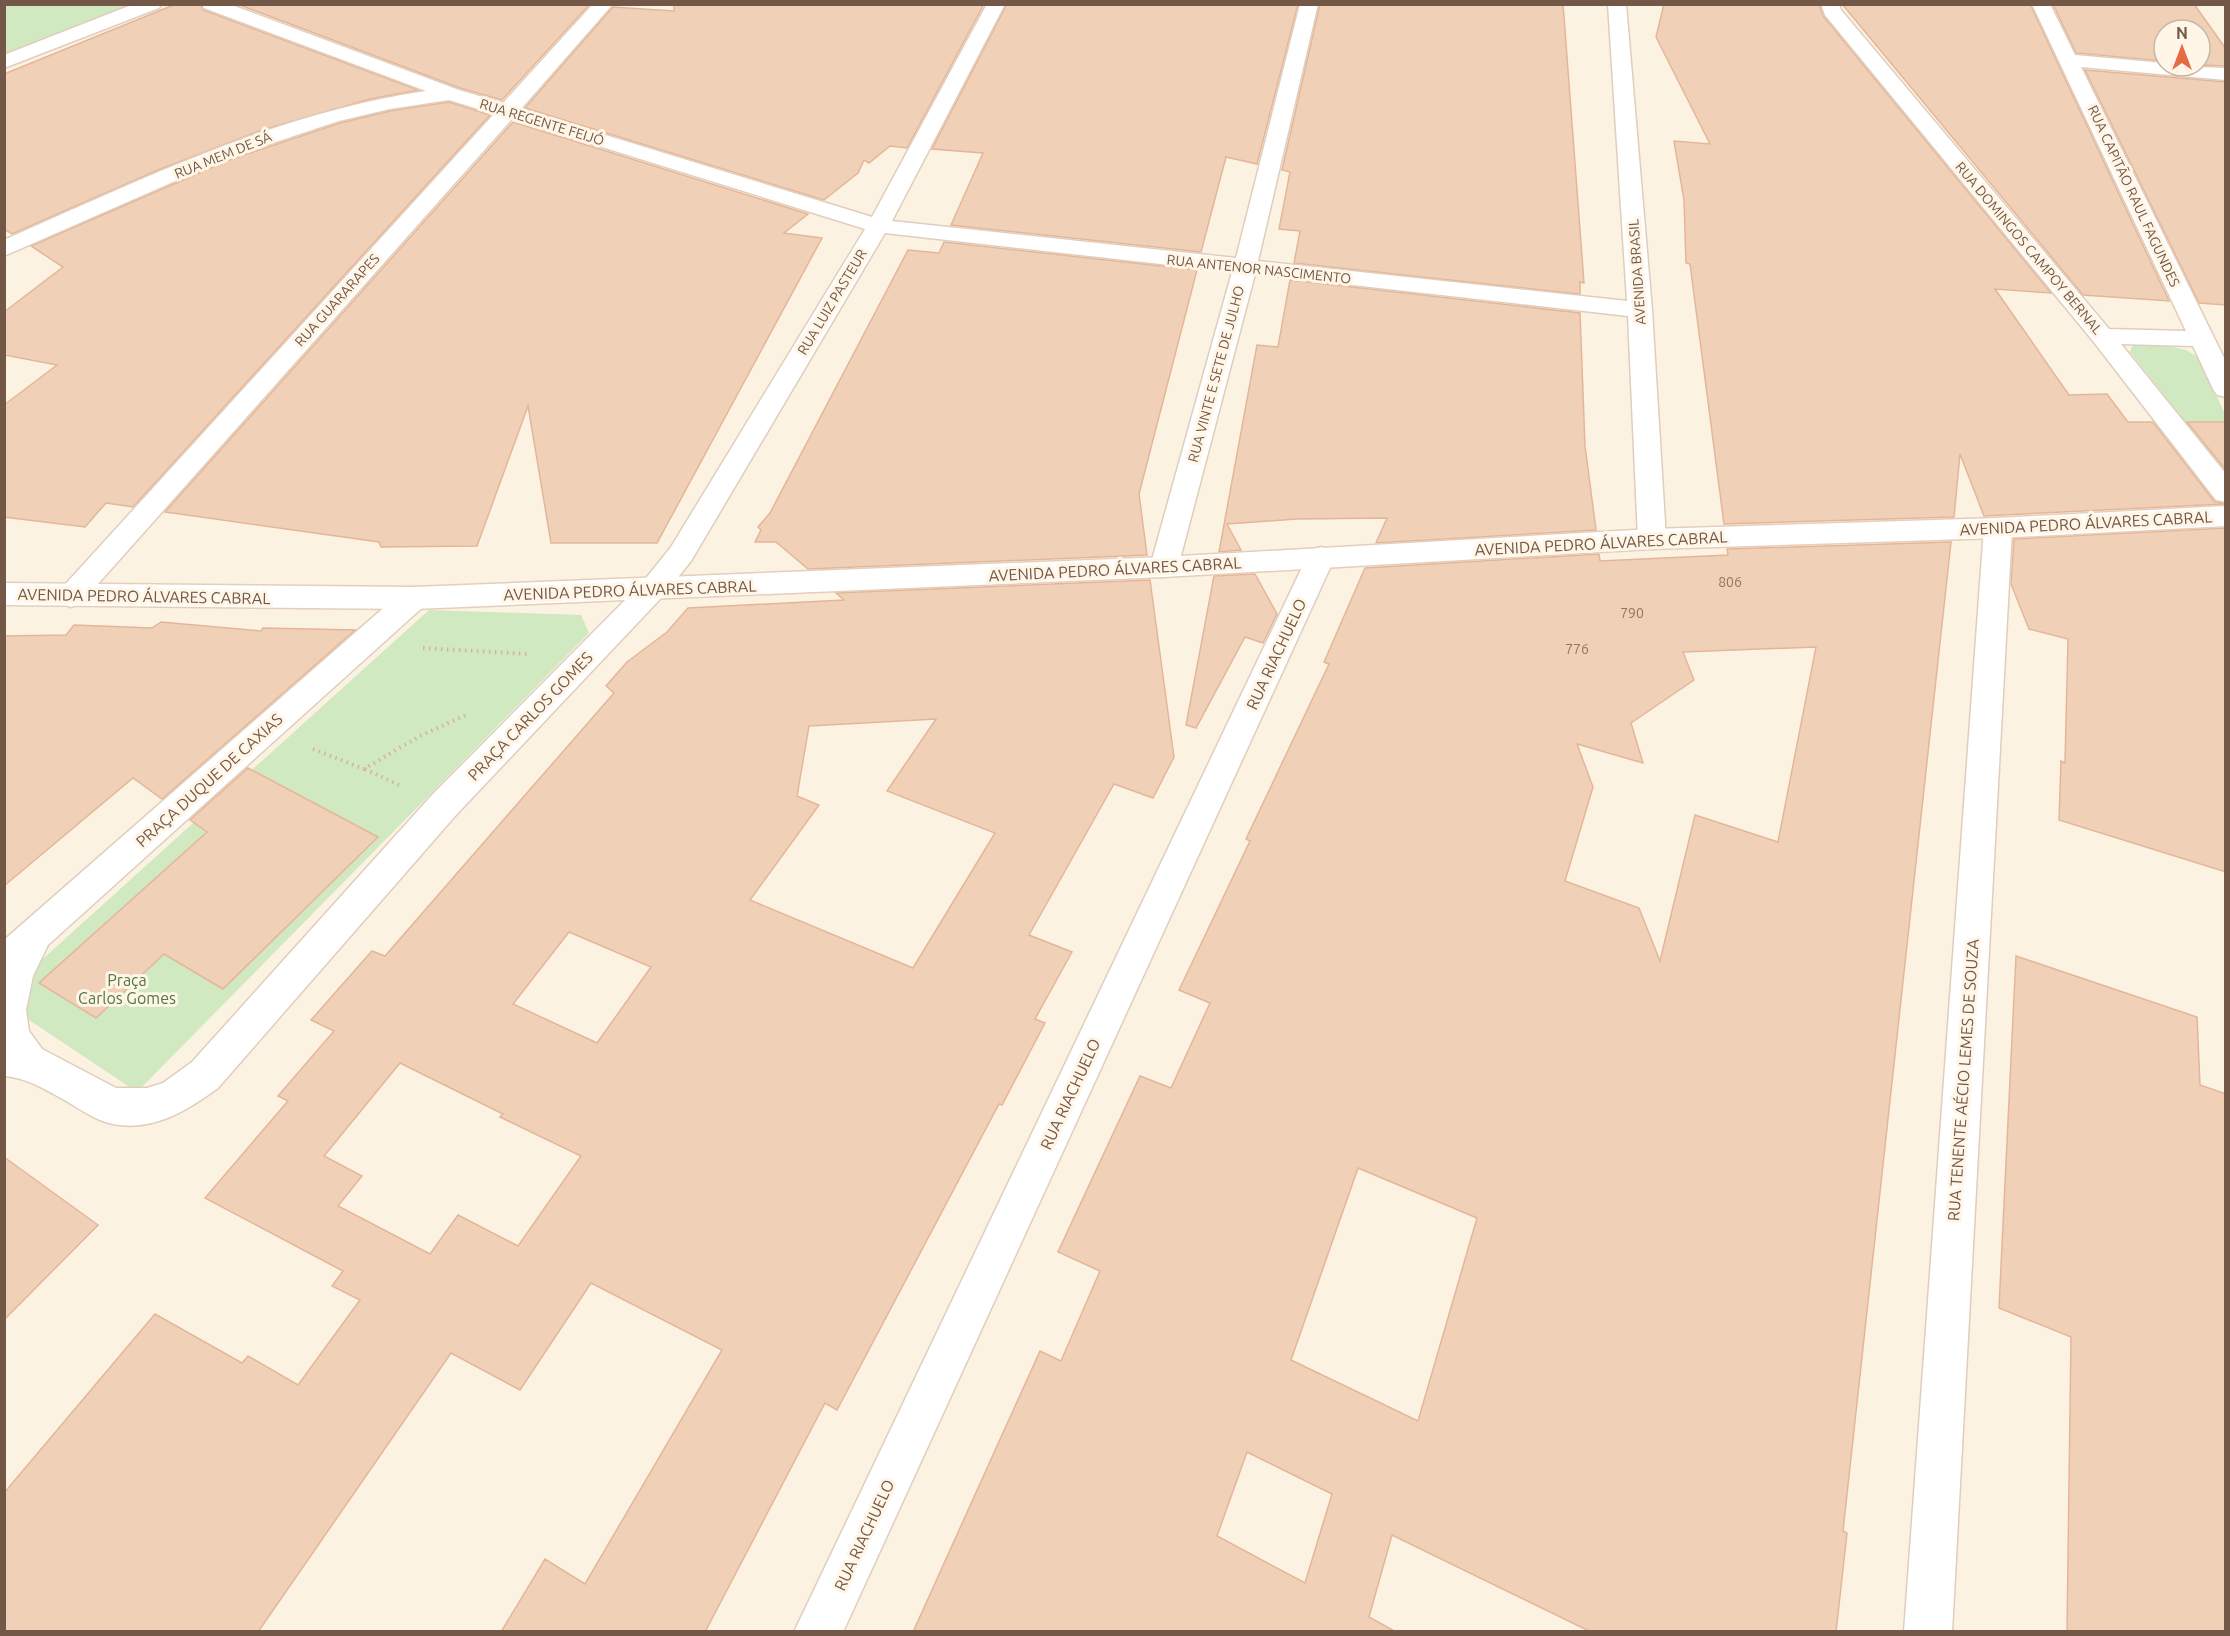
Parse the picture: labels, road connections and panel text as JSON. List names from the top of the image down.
{
  "streets": {
    "street": [
      "RUA REGENTE FEIJÓ",
      "RUA MEM DE SÁ",
      "RUA CAPITÃO RAUL FAGUNDES",
      "RUA DOMINGOS CAMPOY BERNAL",
      "RUA ANTENOR NASCIMENTO",
      "AVENIDA BRASIL",
      "RUA GUARARAPES",
      "RUA LUIZ PASTEUR",
      "RUA VINTE E SETE DE JULHO",
      "AVENIDA PEDRO ÁLVARES CABRAL",
      "RUA RIACHUELO",
      "PRAÇA CARLOS GOMES",
      "PRAÇA DUQUE DE CAXIAS",
      "RUA TENENTE AÉCIO LEMES DE SOUZA"
    ]
  },
  "crossings": [
    ["RUA REGENTE FEIJÓ", "RUA MEM DE SÁ"],
    ["RUA REGENTE FEIJÓ", "RUA ANTENOR NASCIMENTO"],
    ["RUA REGENTE FEIJÓ", "RUA GUARARAPES"],
    ["RUA REGENTE FEIJÓ", "RUA LUIZ PASTEUR"],
    ["RUA ANTENOR NASCIMENTO", "AVENIDA BRASIL"],
    ["RUA ANTENOR NASCIMENTO", "RUA LUIZ PASTEUR"],
    ["RUA ANTENOR NASCIMENTO", "RUA VINTE E SETE DE JULHO"],
    ["AVENIDA BRASIL", "AVENIDA PEDRO ÁLVARES CABRAL"],
    ["RUA GUARARAPES", "AVENIDA PEDRO ÁLVARES CABRAL"],
    ["RUA LUIZ PASTEUR", "AVENIDA PEDRO ÁLVARES CABRAL"],
    ["RUA LUIZ PASTEUR", "PRAÇA CARLOS GOMES"],
    ["RUA VINTE E SETE DE JULHO", "AVENIDA PEDRO ÁLVARES CABRAL"],
    ["AVENIDA PEDRO ÁLVARES CABRAL", "RUA RIACHUELO"],
    ["AVENIDA PEDRO ÁLVARES CABRAL", "PRAÇA CARLOS GOMES"],
    ["AVENIDA PEDRO ÁLVARES CABRAL", "PRAÇA DUQUE DE CAXIAS"],
    ["AVENIDA PEDRO ÁLVARES CABRAL", "RUA TENENTE AÉCIO LEMES DE SOUZA"],
    ["PRAÇA CARLOS GOMES", "PRAÇA DUQUE DE CAXIAS"]
  ],
  "parks": ["Praça Carlos Gomes"],
  "house_numbers": ["806", "790", "776"],
  "north": "top"
}
